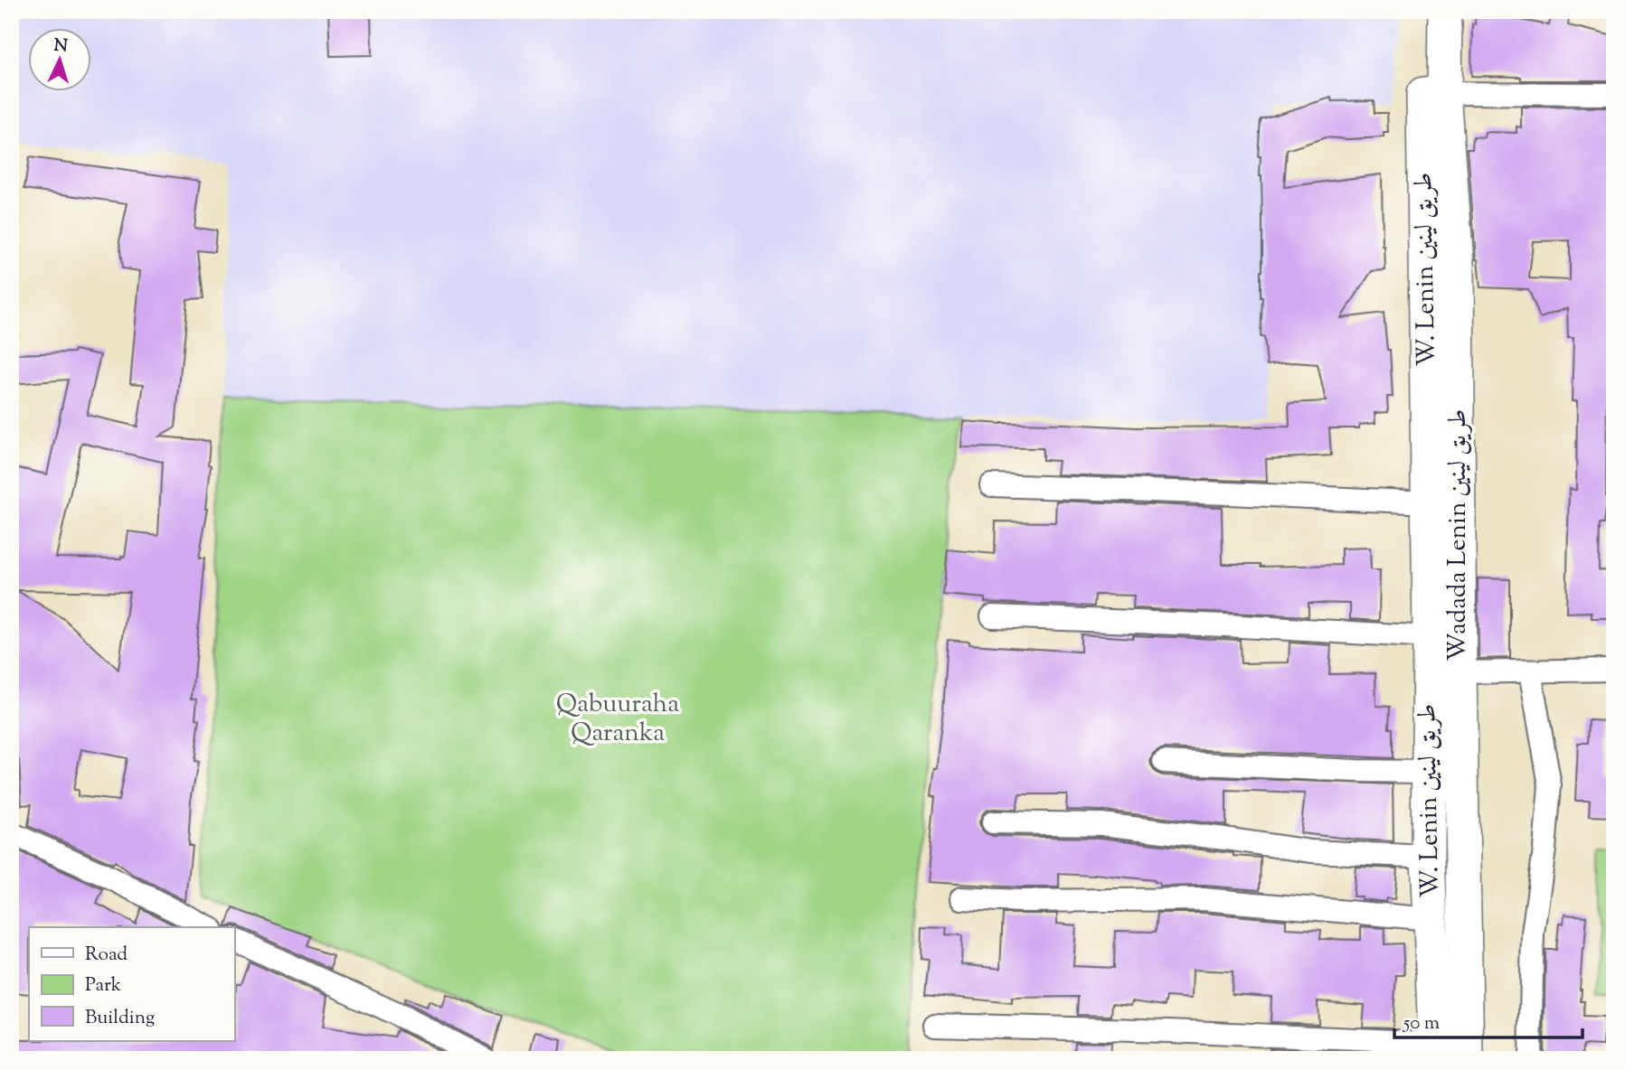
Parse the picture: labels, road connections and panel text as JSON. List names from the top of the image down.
{
  "streets": {
    "main road": ["W. Lenin طريق لينين", "Wadada Lenin طريق لينين"]
  },
  "parks": ["Qabuuraha Qaranka"],
  "legend": ["Road", "Park", "Building"],
  "scale_bar": "50 m",
  "north": "top"
}
